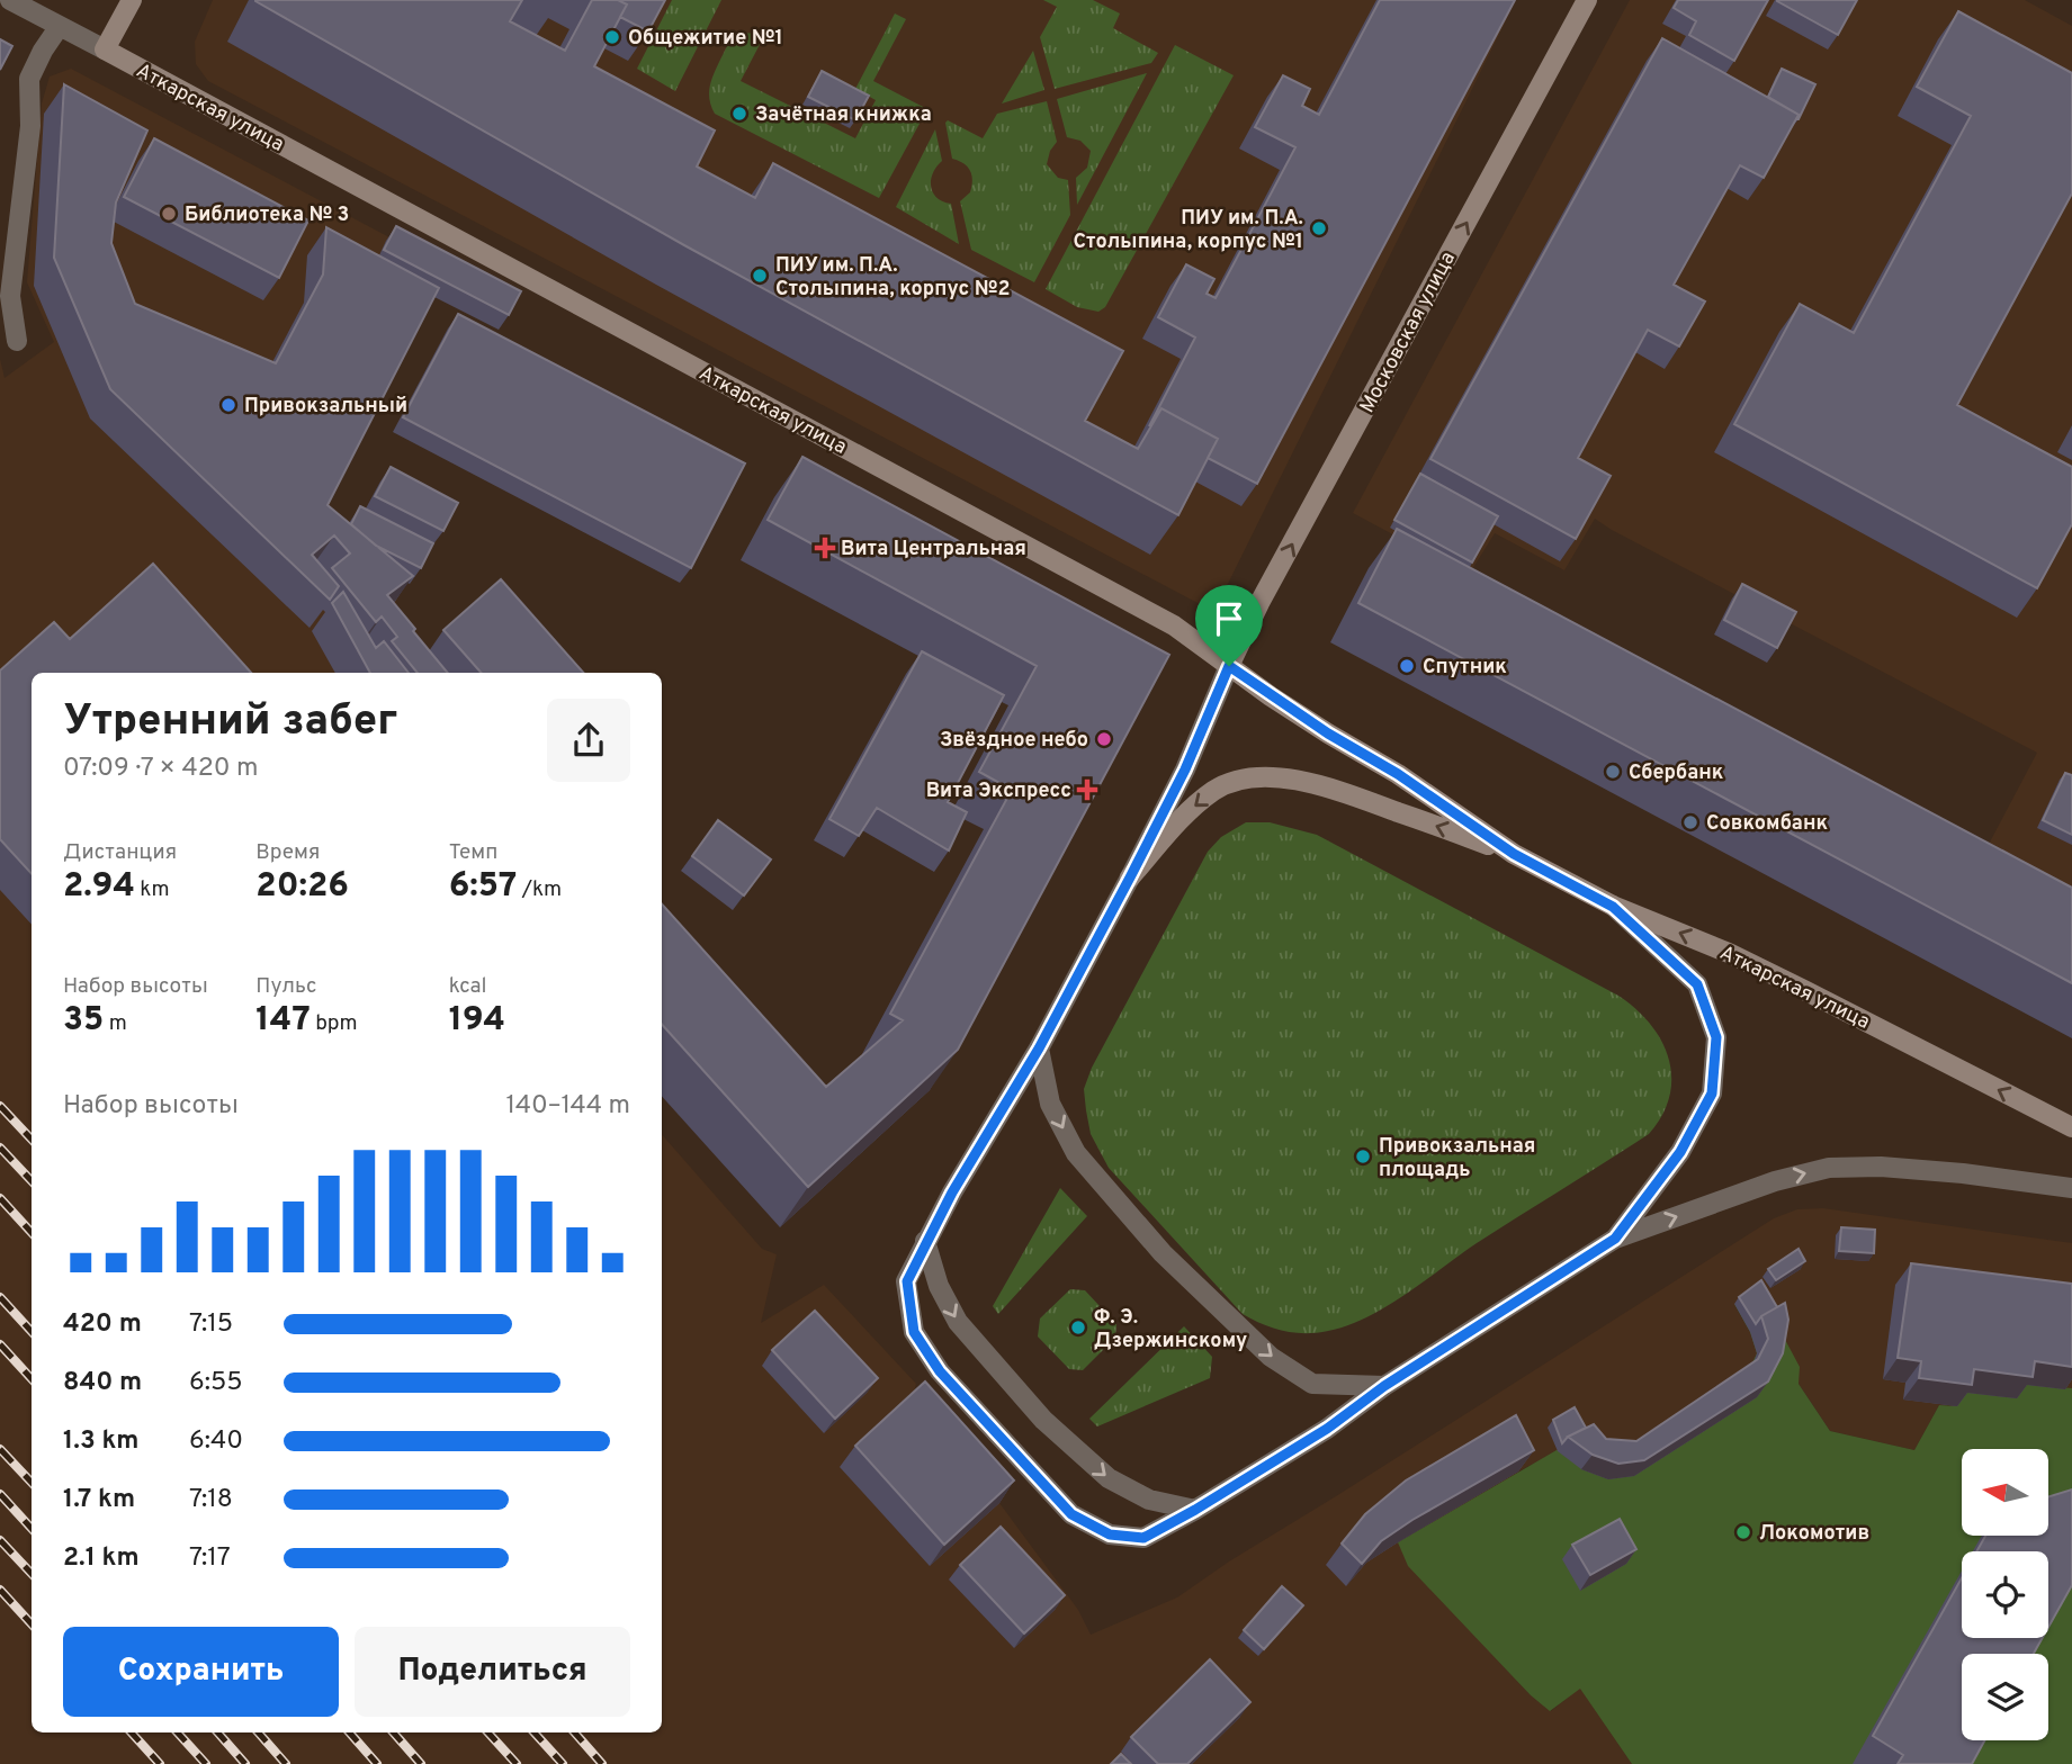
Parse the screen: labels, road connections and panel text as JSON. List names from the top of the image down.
{
  "streets": {
    "street": ["Аткарская улица", "Московская улица"]
  },
  "crossings": [
    ["Аткарская улица", "Московская улица"]
  ],
  "one_way": ["Московская улица"],
  "places": {
    "other": [
      "Общежитие №1",
      "Зачётная книжка",
      "Библиотека № 3",
      "ПИУ им. П.А. Столыпина, корпус №1",
      "ПИУ им. П.А. Столыпина, корпус №2",
      "Привокзальный",
      "Спутник",
      "Звёздное небо",
      "Сбербанк",
      "Совкомбанк",
      "Привокзальная площадь",
      "Ф. Э. Дзержинскому",
      "Локомотив"
    ],
    "health": ["Вита Центральная", "Вита Экспресс"]
  },
  "north": "left",
  "page": {
    "heading": ["Утренний забег", "07:09 · 7 × 420 m"],
    "stats": [
      ["Дистанция", "2.94 km"],
      ["Время", "20:26"],
      ["Темп", "6:57 /km"],
      ["Набор высоты", "35 m"],
      ["Пульс", "147 bpm"],
      ["kcal", "194"]
    ],
    "chart": ["Набор высоты", "140–144 m"],
    "list": [
      {
        "name": "420 m",
        "note": "7:15"
      },
      {
        "name": "840 m",
        "note": "6:55"
      },
      {
        "name": "1.3 km",
        "note": "6:40"
      },
      {
        "name": "1.7 km",
        "note": "7:18"
      },
      {
        "name": "2.1 km",
        "note": "7:17"
      }
    ],
    "buttons": ["Сохранить", "Поделиться"]
  }
}
